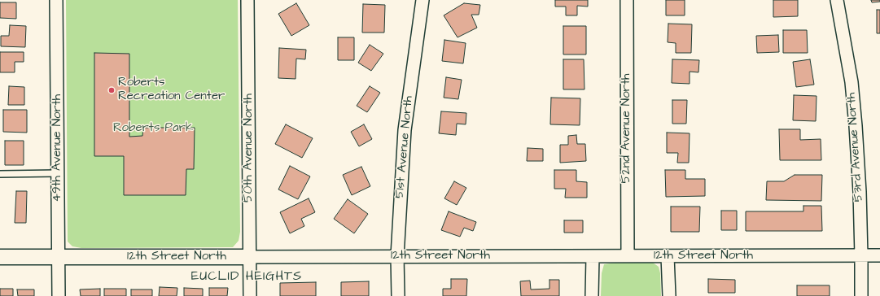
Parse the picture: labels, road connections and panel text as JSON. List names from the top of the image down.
{
  "streets": {
    "street": [
      "52nd Avenue North",
      "51st Avenue North",
      "53rd Avenue North",
      "49th Avenue North",
      "50th Avenue North",
      "12th Street North"
    ]
  },
  "crossings": [
    ["52nd Avenue North", "12th Street North"],
    ["51st Avenue North", "12th Street North"],
    ["53rd Avenue North", "12th Street North"],
    ["49th Avenue North", "12th Street North"],
    ["50th Avenue North", "12th Street North"]
  ],
  "districts": ["EUCLID HEIGHTS"],
  "parks": ["Roberts Park"],
  "places": ["Roberts Recreation Center"]
}
